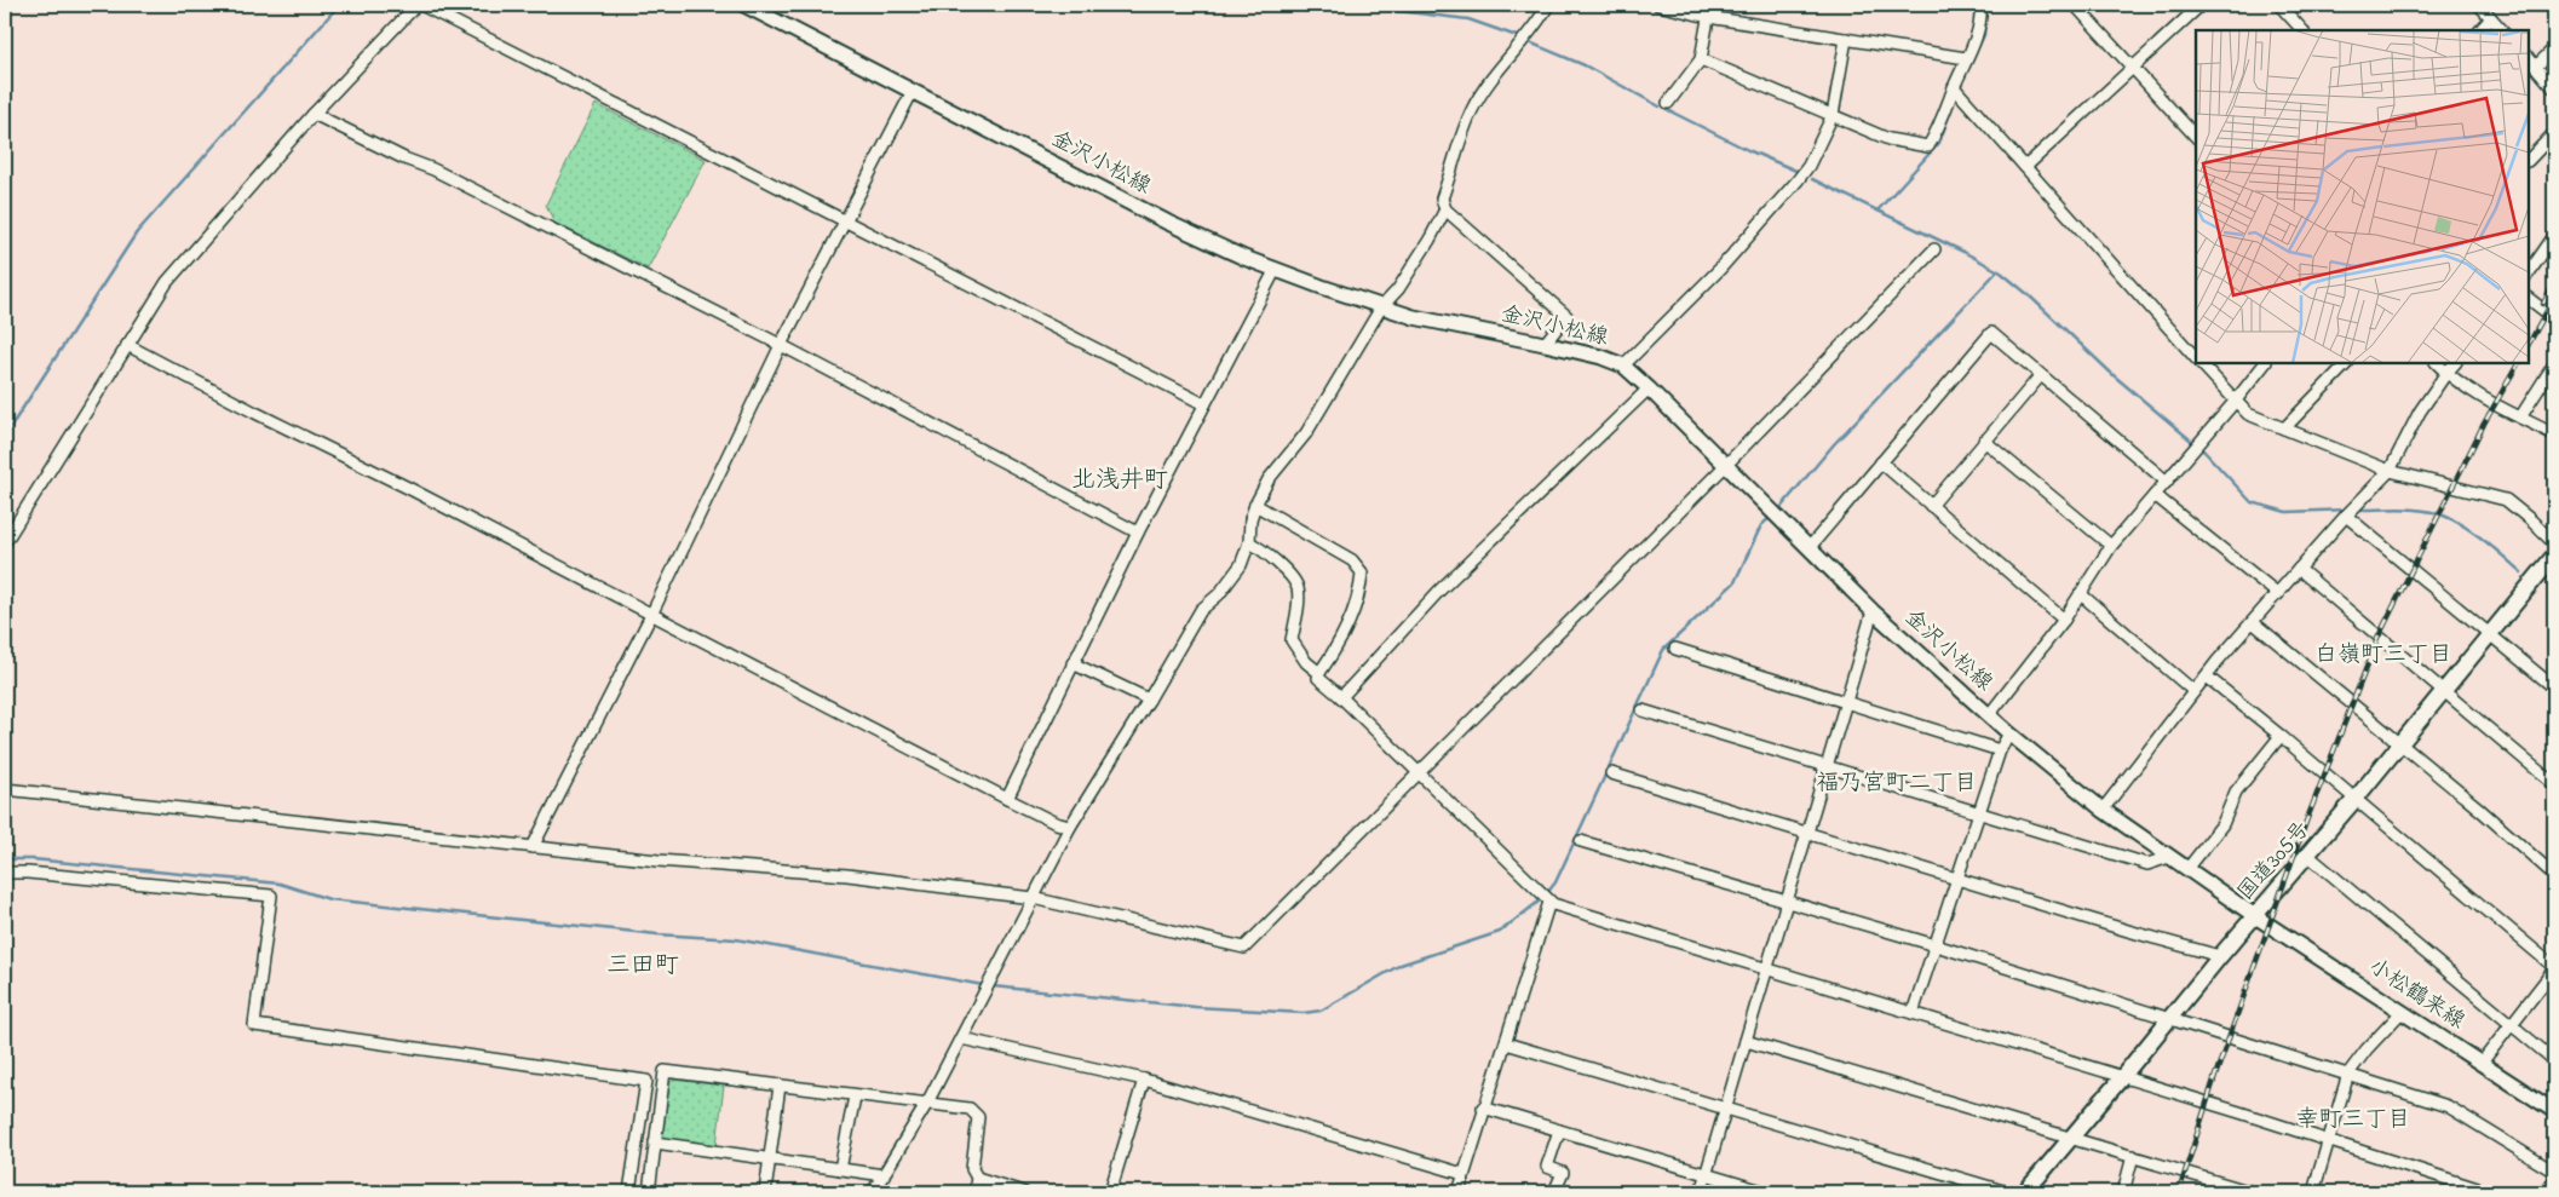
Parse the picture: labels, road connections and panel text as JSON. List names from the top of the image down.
{
  "streets": {
    "highway": ["国道305号"],
    "main road": ["金沢小松線", "小松鶴来線"]
  },
  "crossings": [
    ["金沢小松線", "国道305号"],
    ["金沢小松線", "小松鶴来線"],
    ["国道305号", "小松鶴来線"]
  ],
  "districts": [
    "北浅井町",
    "白嶺町三丁目",
    "福乃宮町二丁目",
    "三田町",
    "幸町三丁目"
  ]
}
